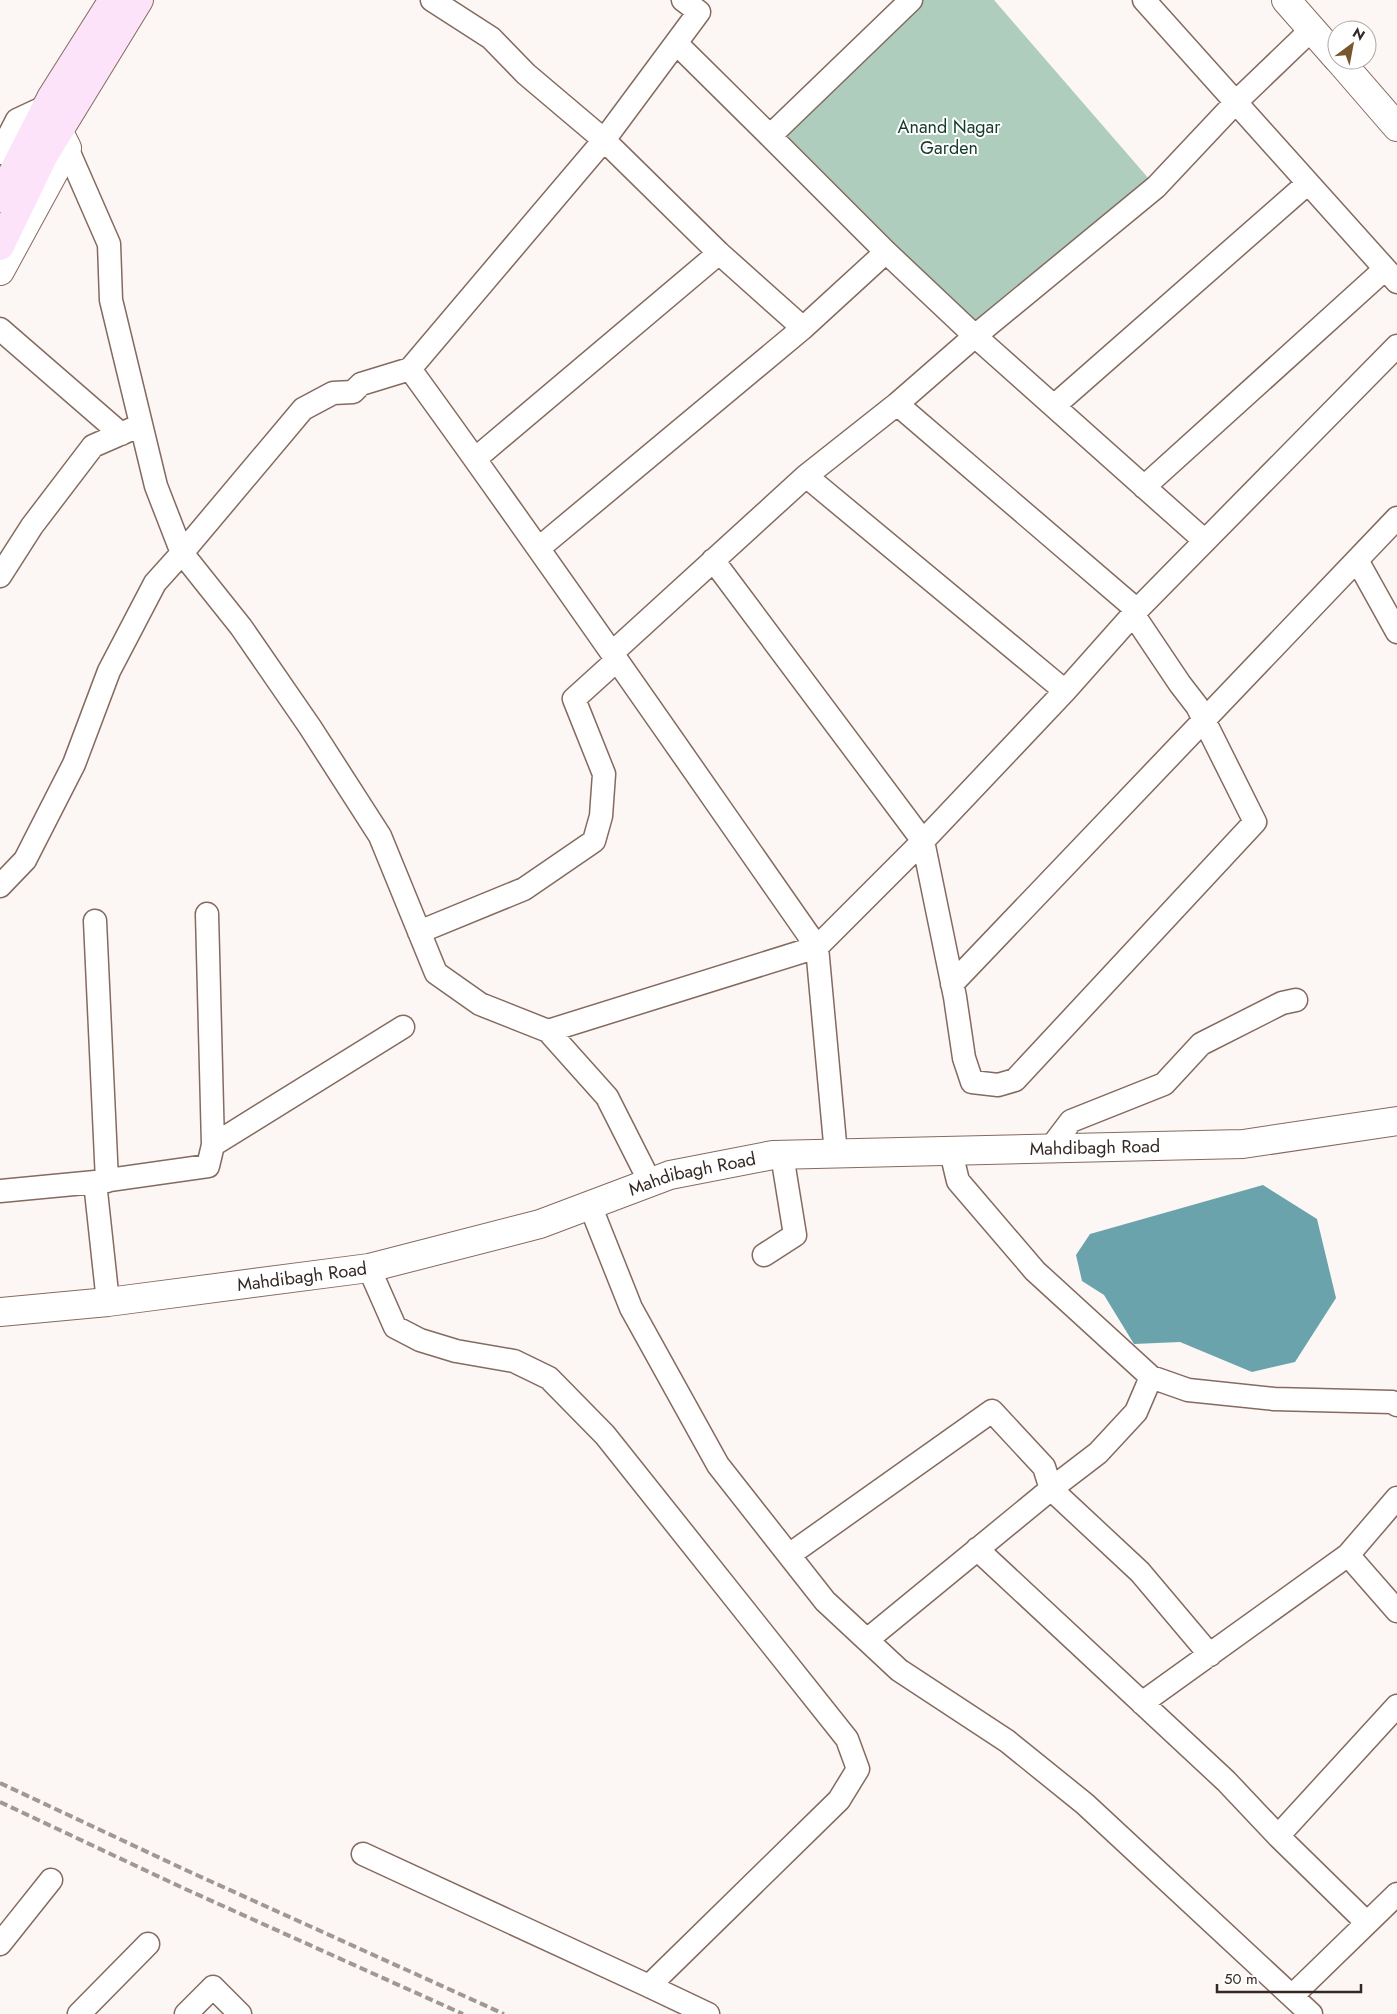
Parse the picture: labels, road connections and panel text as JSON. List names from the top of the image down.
{
  "streets": {
    "street": ["Mahdibagh Road"]
  },
  "parks": ["Anand Nagar Garden"],
  "scale_bar": "50 m",
  "north": "top right"
}
